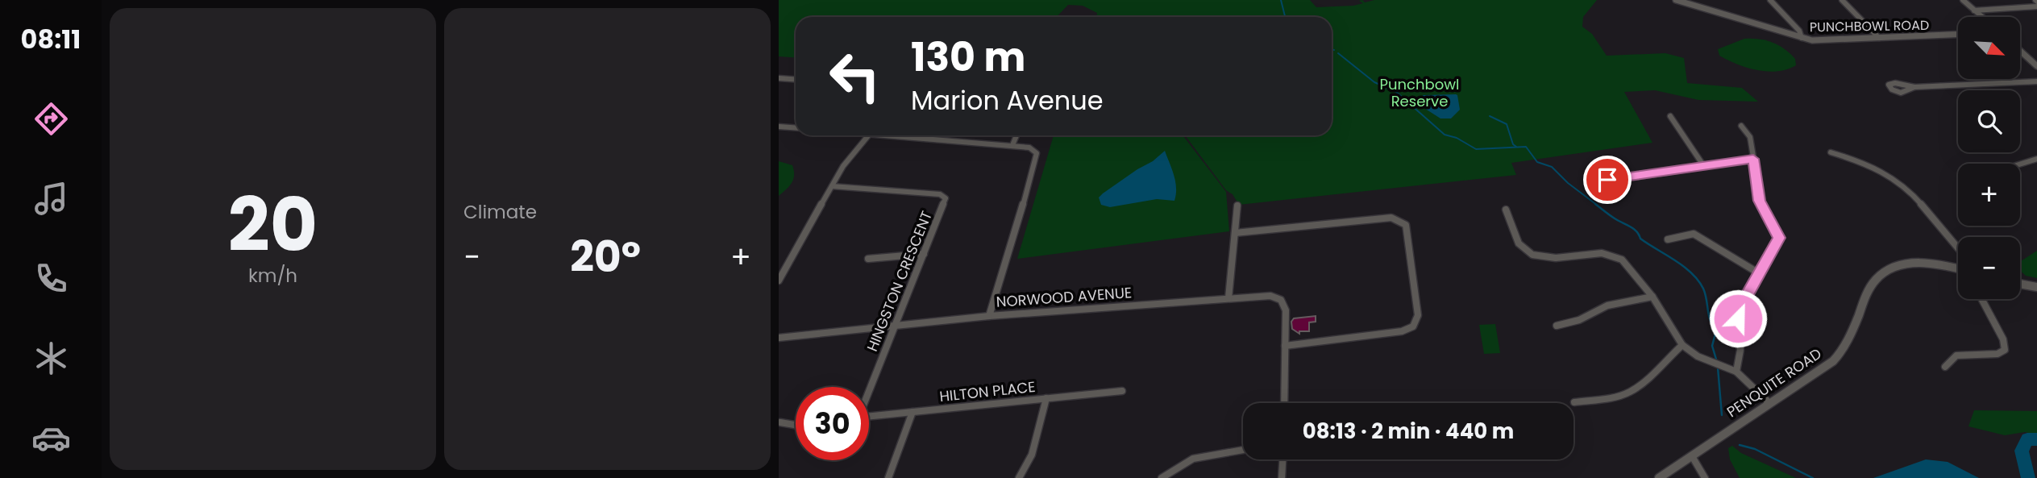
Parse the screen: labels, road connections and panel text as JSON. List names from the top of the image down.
{
  "streets": {
    "street": [
      "PUNCHBOWL ROAD",
      "HINGSTON CRESCENT",
      "NORWOOD AVENUE",
      "PENQUITE ROAD",
      "HILTON PLACE"
    ]
  },
  "parks": ["Punchbowl Reserve"],
  "north": "bottom right",
  "page": {
    "tabs": "08:11",
    "tile": [
      ["20", "km/h"],
      "Climate"
    ],
    "map_buttons": ["+", "−"],
    "turn": ["130 m", "Marion Avenue"],
    "heat": ["−", "20°", "+"],
    "limit": "30",
    "trip": "08:13 · 2 min · 440 m"
  }
}
